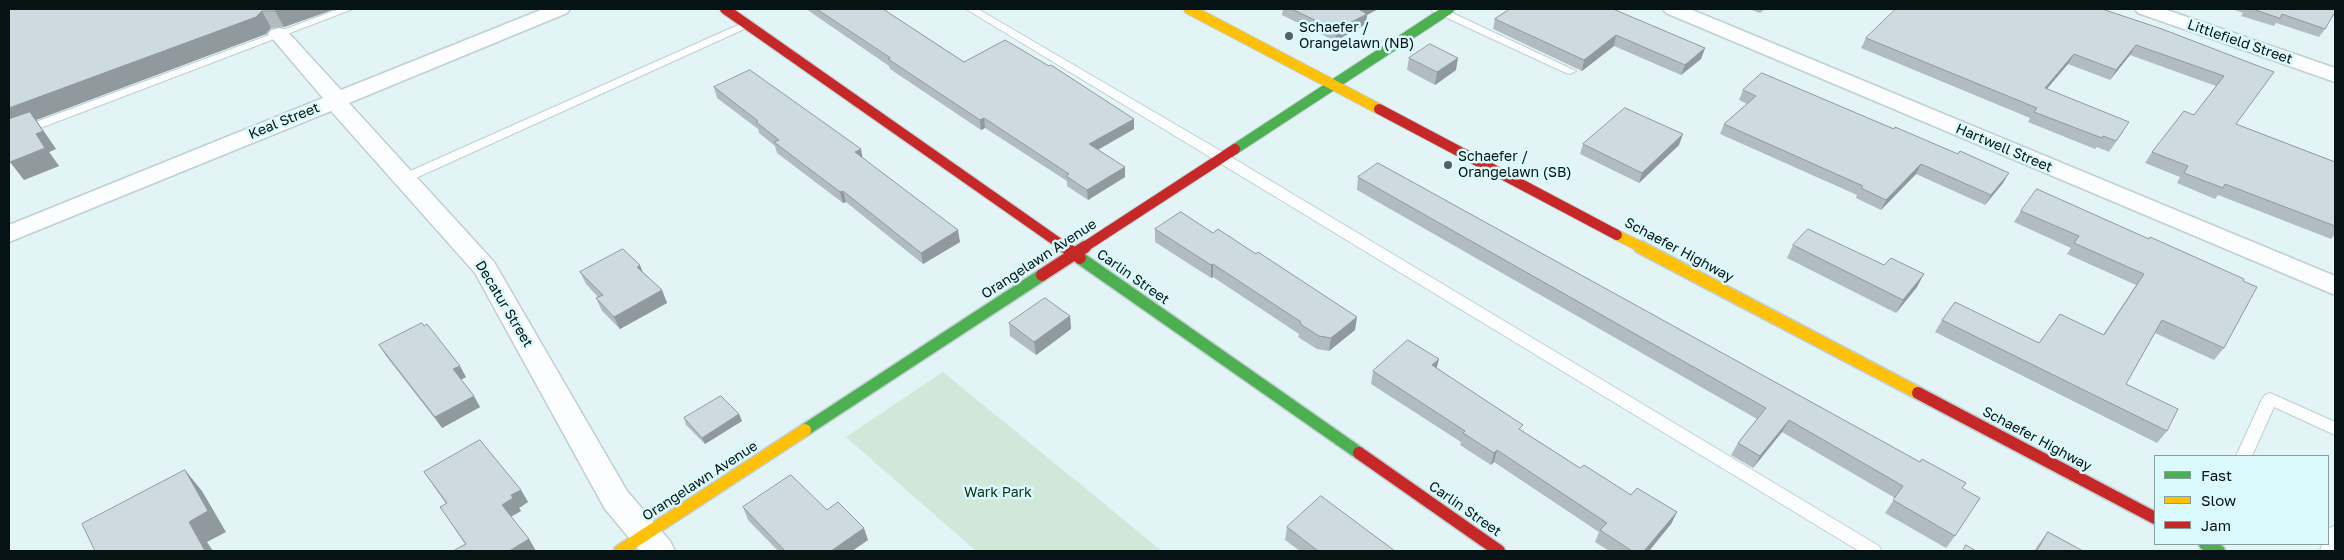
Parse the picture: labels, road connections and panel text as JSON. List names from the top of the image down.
{
  "streets": {
    "street": [
      "Littlefield Street",
      "Keal Street",
      "Hartwell Street",
      "Schaefer Highway",
      "Orangelawn Avenue",
      "Carlin Street",
      "Decatur Street"
    ]
  },
  "crossings": [
    ["Keal Street", "Decatur Street"],
    ["Schaefer Highway", "Orangelawn Avenue"],
    ["Orangelawn Avenue", "Carlin Street"],
    ["Orangelawn Avenue", "Decatur Street"]
  ],
  "parks": ["Wark Park"],
  "places": ["Schaefer / Orangelawn (NB)", "Schaefer / Orangelawn (SB)"],
  "legend": ["Fast", "Slow", "Jam"]
}
